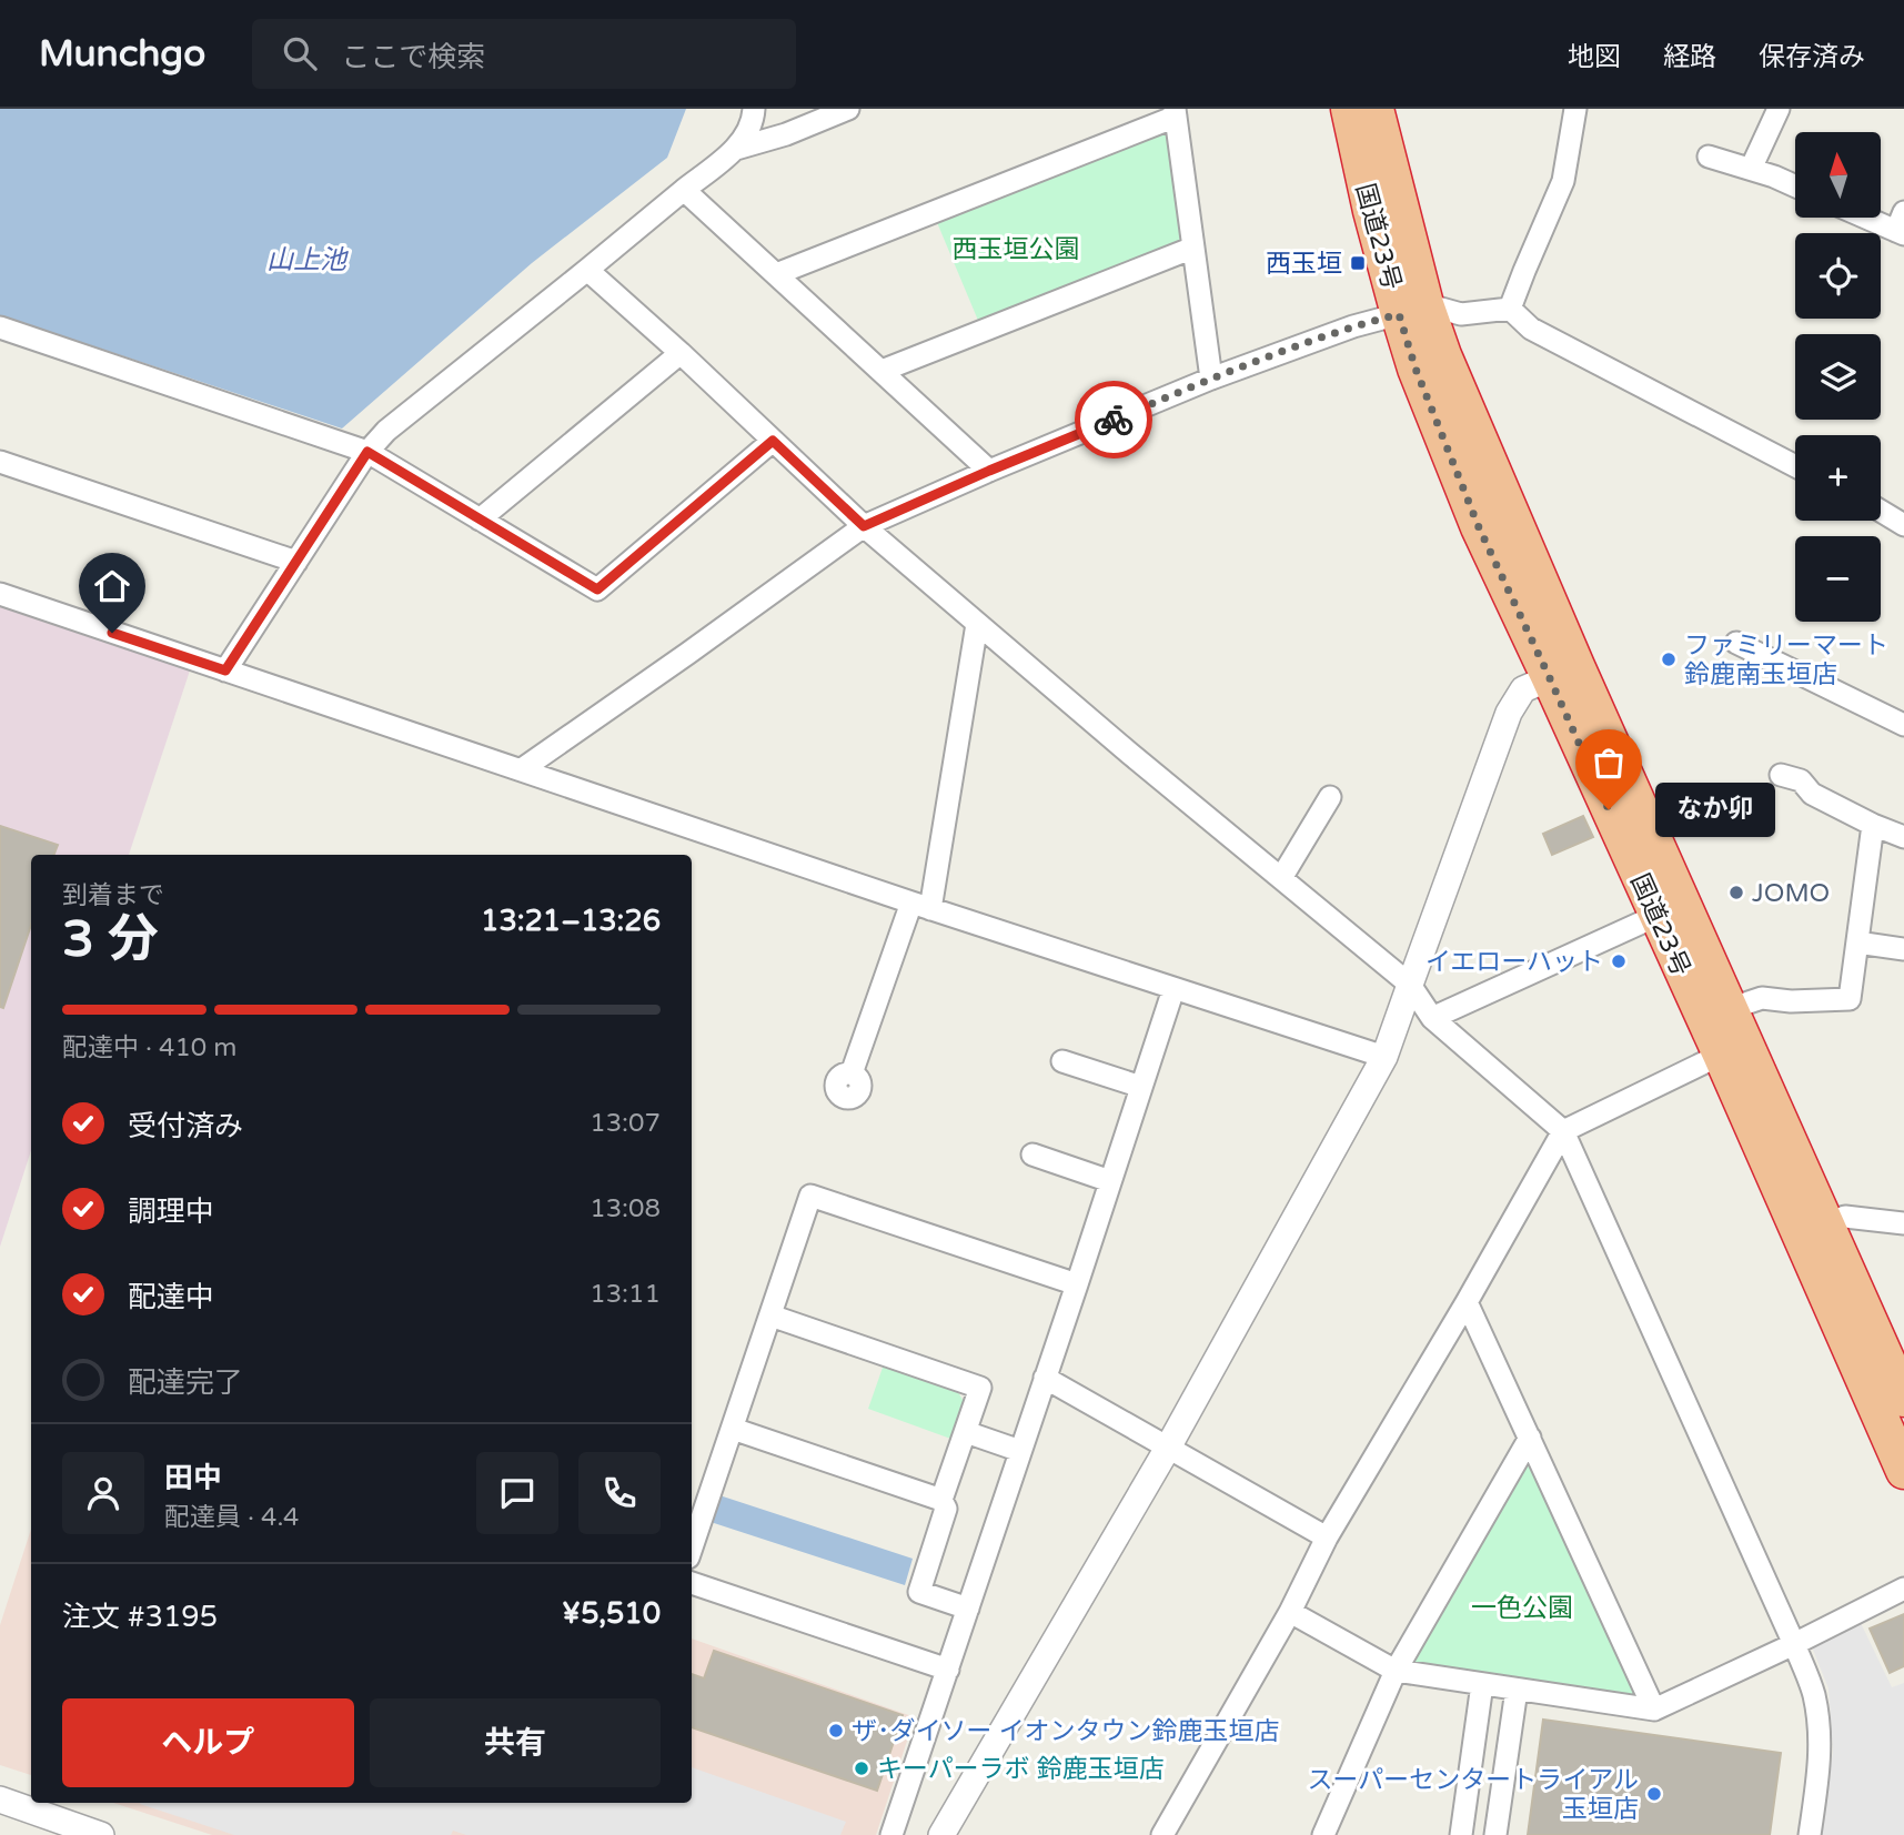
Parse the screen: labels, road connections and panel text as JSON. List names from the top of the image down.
{
  "streets": {
    "highway": ["国道23号"]
  },
  "water": ["山上池"],
  "parks": ["西玉垣公園", "一色公園"],
  "places": {
    "transit": ["西玉垣"],
    "other": [
      "ファミリーマート 鈴鹿南玉垣店",
      "なか卯",
      "JOMO",
      "イエローハット",
      "ザ･ダイソー イオンタウン鈴鹿玉垣店",
      "キーパーラボ 鈴鹿玉垣店",
      "スーパーセンタートライアル 玉垣店"
    ]
  },
  "north": "top",
  "page": {
    "header": "Munchgo",
    "search": "ここで検索",
    "nav": ["地図", "経路", "保存済み"],
    "map_buttons": ["+", "−"],
    "bubble": "なか卯",
    "heading": ["3 分", "到着まで", "13:21–13:26"],
    "panel": [
      "田中",
      "配達員 · 4.4",
      "注文 #3195",
      "¥5,510"
    ],
    "bar": "配達中 · 410 m",
    "list": [
      ["受付済み", "13:07"],
      ["調理中", "13:08"],
      ["配達中", "13:11"],
      "配達完了"
    ],
    "buttons": ["ヘルプ", "共有"]
  }
}
